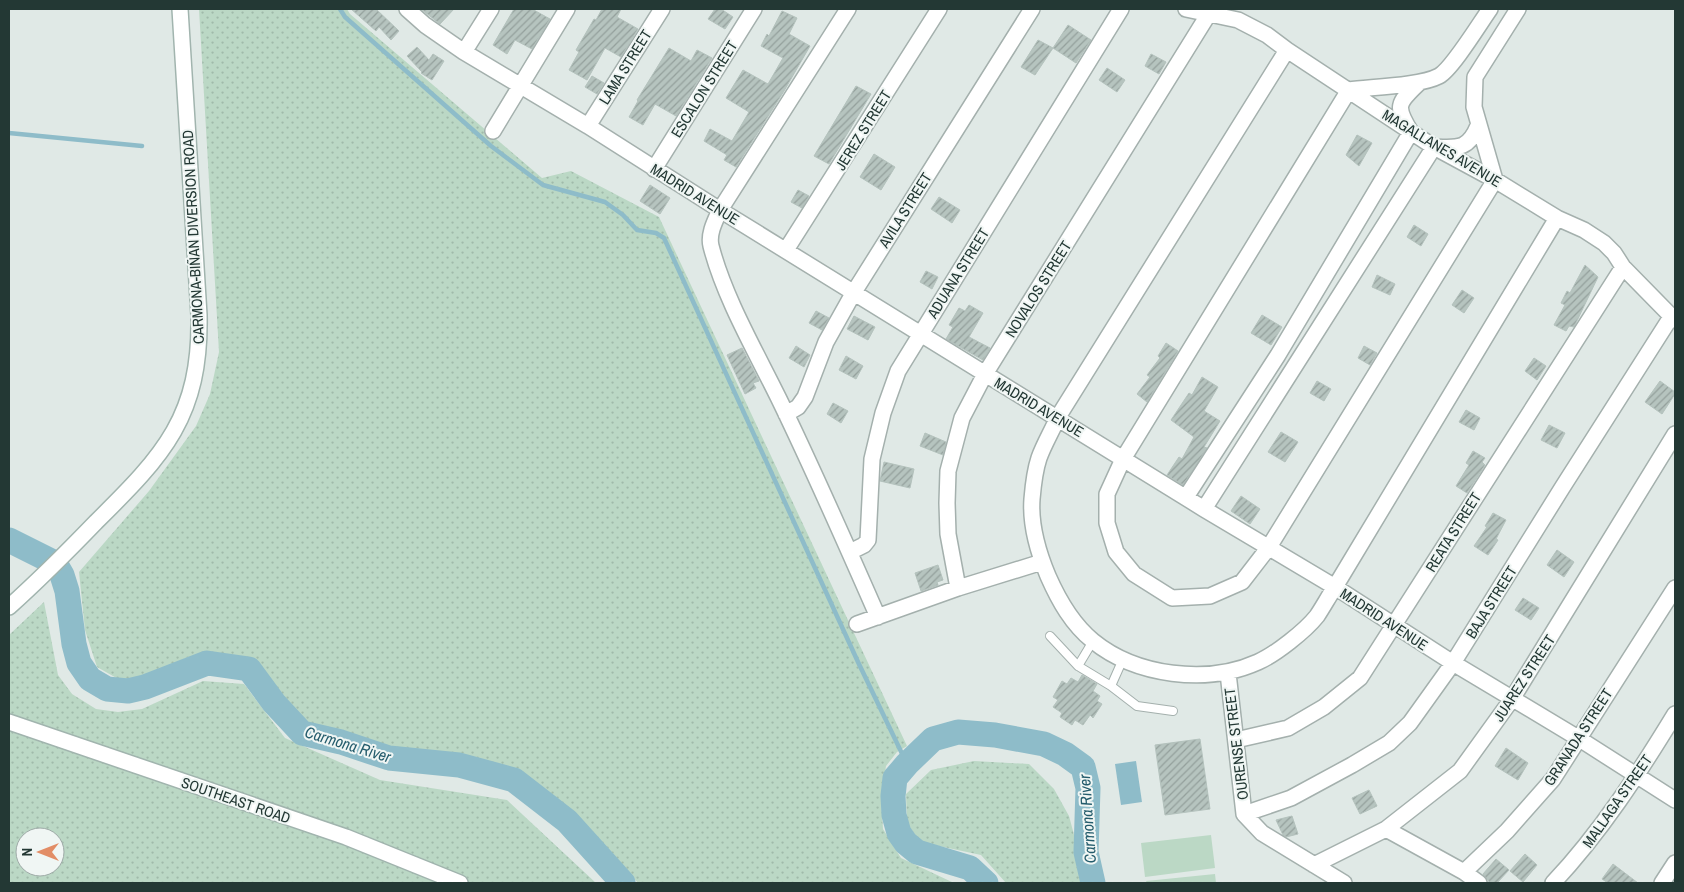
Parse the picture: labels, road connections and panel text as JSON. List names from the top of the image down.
{
  "streets": {
    "street": [
      "LAMA STREET",
      "ESCALON STREET",
      "JEREZ STREET",
      "MAGALLANES AVENUE",
      "MADRID AVENUE",
      "AVILA STREET",
      "CARMONA-BIÑAN DIVERSION ROAD",
      "ADUANA STREET",
      "NOVALOS STREET",
      "REATA STREET",
      "BAJA STREET",
      "JUAREZ STREET",
      "GRANADA STREET",
      "OURENSE STREET",
      "SOUTHEAST ROAD",
      "MALLAGA STREET"
    ]
  },
  "crossings": [
    ["LAMA STREET", "MADRID AVENUE"],
    ["ESCALON STREET", "MADRID AVENUE"],
    ["JEREZ STREET", "MADRID AVENUE"],
    ["MAGALLANES AVENUE", "NOVALOS STREET"],
    ["MAGALLANES AVENUE", "REATA STREET"],
    ["MAGALLANES AVENUE", "BAJA STREET"],
    ["MADRID AVENUE", "AVILA STREET"],
    ["MADRID AVENUE", "ADUANA STREET"],
    ["MADRID AVENUE", "NOVALOS STREET"],
    ["MADRID AVENUE", "REATA STREET"],
    ["MADRID AVENUE", "BAJA STREET"],
    ["MADRID AVENUE", "JUAREZ STREET"],
    ["MADRID AVENUE", "GRANADA STREET"],
    ["MADRID AVENUE", "MALLAGA STREET"],
    ["REATA STREET", "OURENSE STREET"],
    ["BAJA STREET", "OURENSE STREET"],
    ["JUAREZ STREET", "OURENSE STREET"]
  ],
  "water": ["Carmona River"],
  "north": "left"
}
